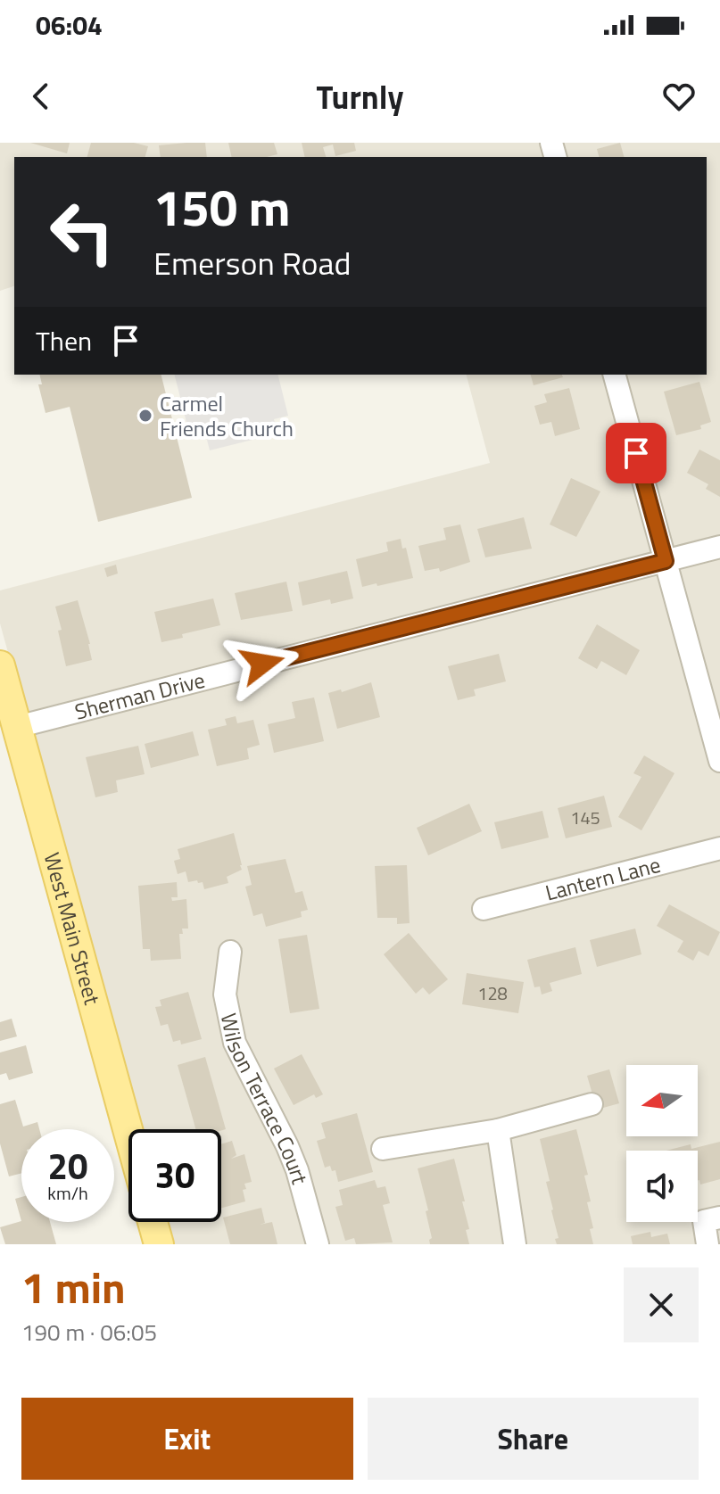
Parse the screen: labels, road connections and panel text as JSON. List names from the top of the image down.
{
  "streets": {
    "main road": ["West Main Street"],
    "street": ["Sherman Drive", "Lantern Lane", "Wilson Terrace Court"]
  },
  "crossings": [
    ["Sherman Drive", "West Main Street"]
  ],
  "places": ["Carmel Friends Church"],
  "house_numbers": ["145", "128"],
  "north": "left",
  "page": {
    "status": "06:04",
    "header": "Turnly",
    "turn": ["150 m", "Emerson Road"],
    "then": "Then",
    "speed": "20 km/h",
    "limit": "30",
    "heading": ["1 min", "190 m · 06:05"],
    "buttons": ["Exit", "Share"]
  }
}
